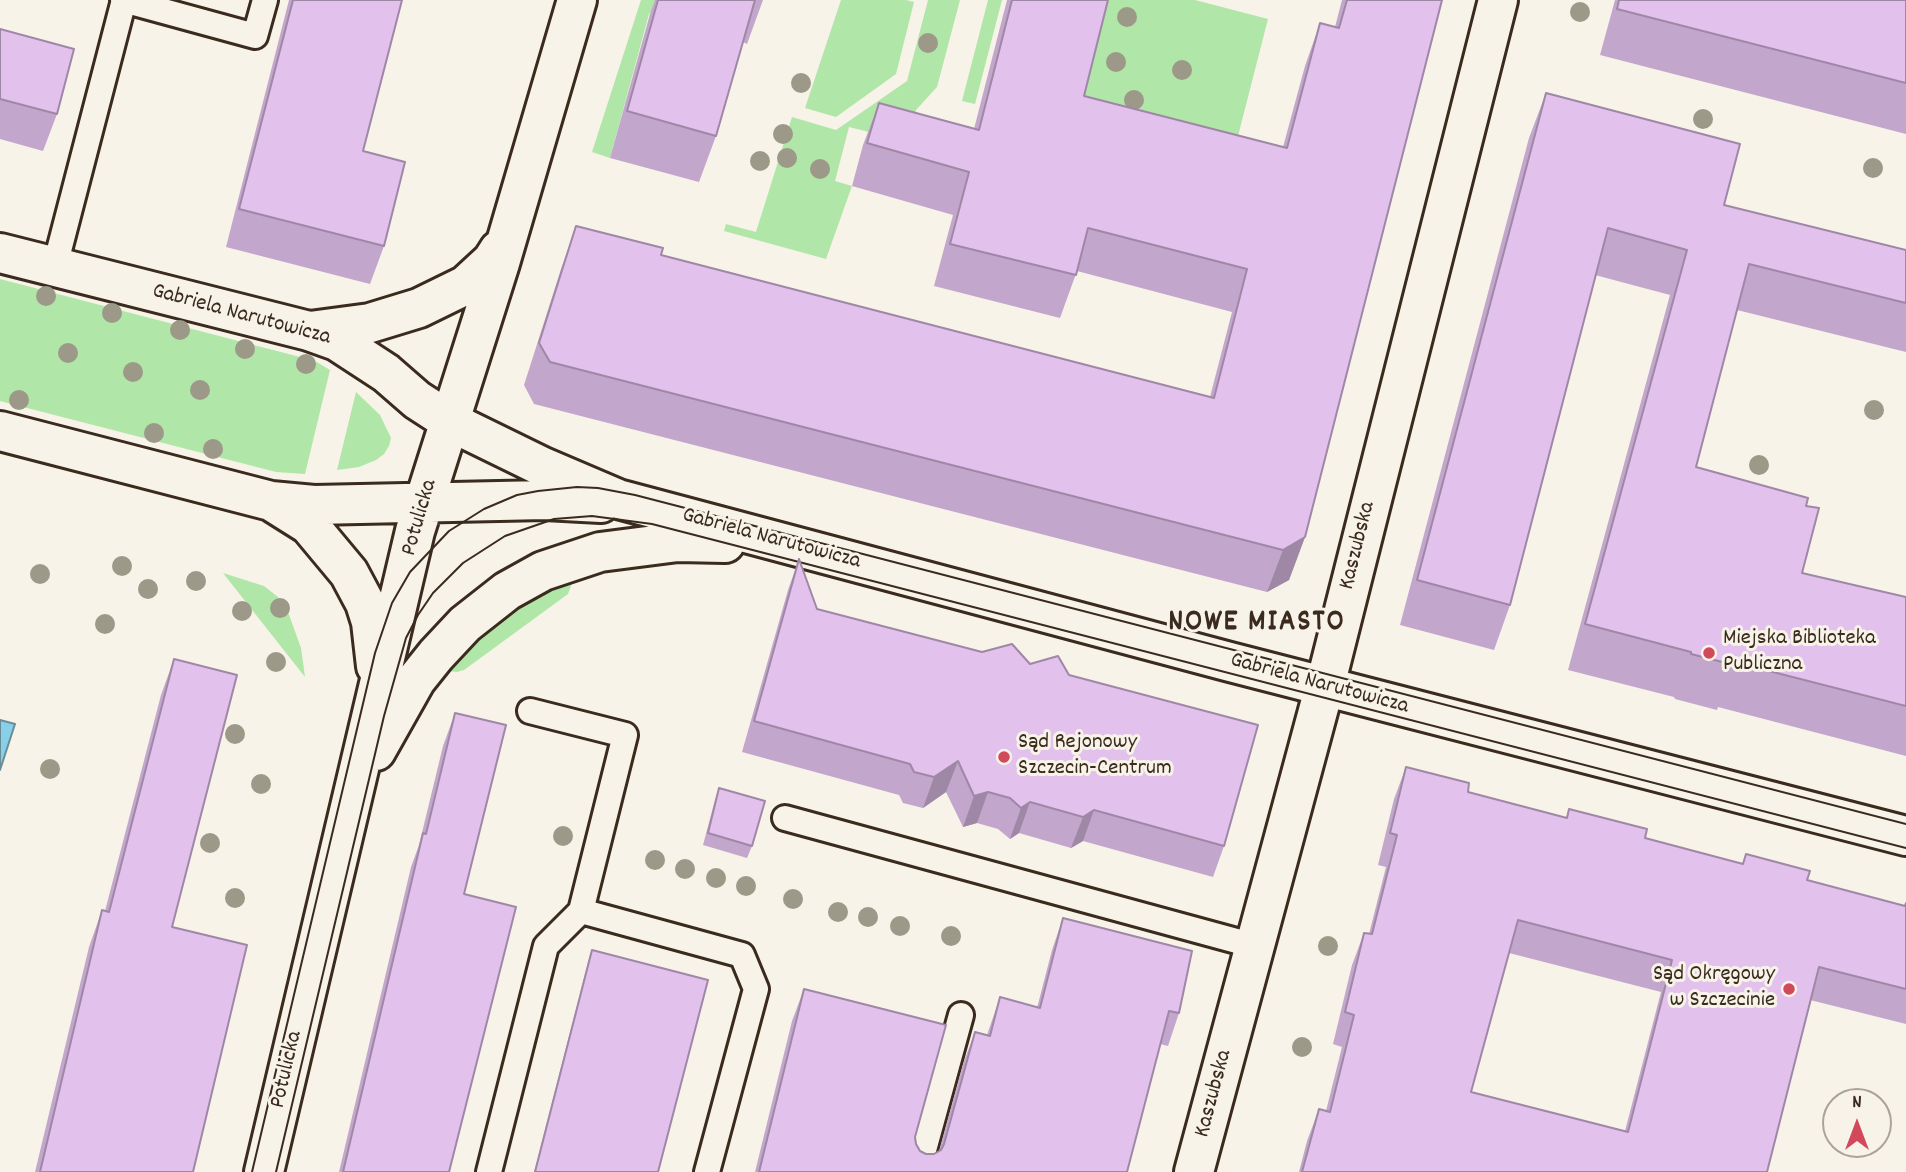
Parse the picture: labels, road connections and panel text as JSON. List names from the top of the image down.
{
  "streets": {
    "street": ["Gabriela Narutowicza", "Potulicka", "Kaszubska"]
  },
  "crossings": [
    ["Gabriela Narutowicza", "Potulicka"],
    ["Gabriela Narutowicza", "Kaszubska"]
  ],
  "districts": ["NOWE MIASTO"],
  "places": ["Miejska Biblioteka Publiczna", "Sąd Rejonowy Szczecin-Centrum", "Sąd Okręgowy w Szczecinie"],
  "north": "top"
}
